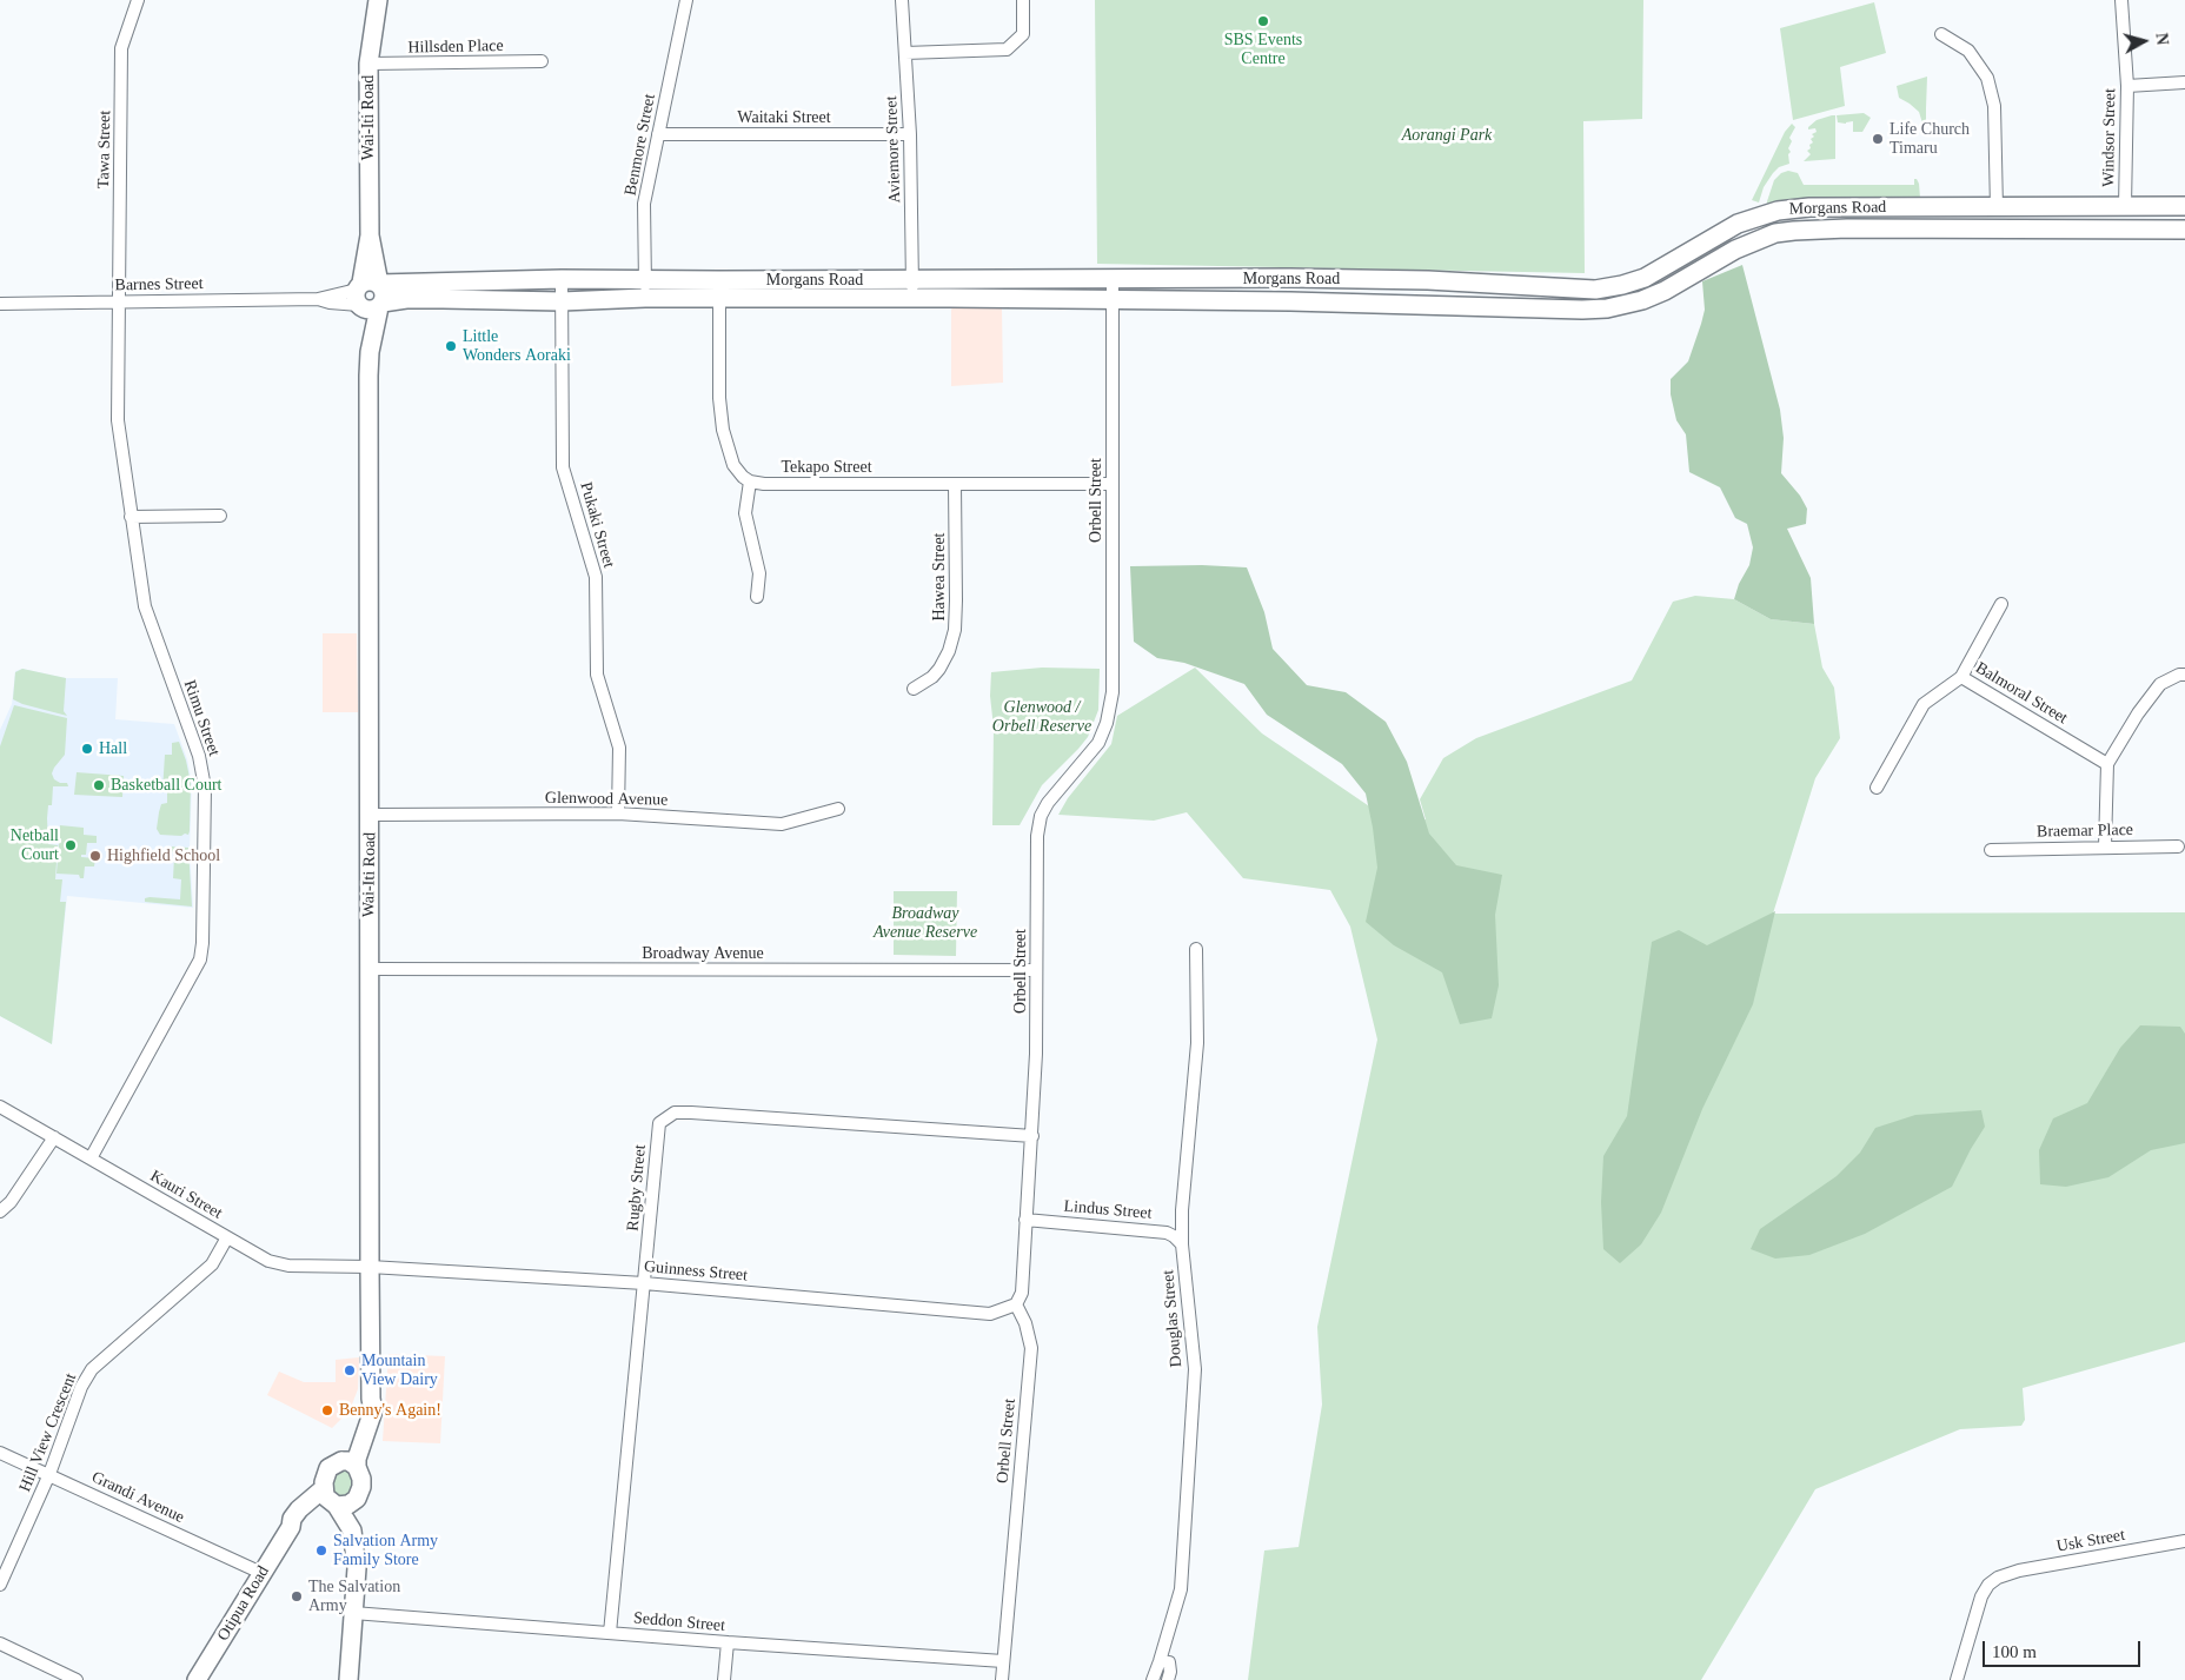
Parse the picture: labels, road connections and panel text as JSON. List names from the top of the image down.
{
  "streets": {
    "street": [
      "Hillsden Place",
      "Wai-Iti Road",
      "Waitaki Street",
      "Windsor Street",
      "Benmore Street",
      "Tawa Street",
      "Aviemore Street",
      "Morgans Road",
      "Barnes Street",
      "Tekapo Street",
      "Orbell Street",
      "Pukaki Street",
      "Hawea Street",
      "Balmoral Street",
      "Rimu Street",
      "Glenwood Avenue",
      "Braemar Place",
      "Broadway Avenue",
      "Rugby Street",
      "Kauri Street",
      "Lindus Street",
      "Guinness Street",
      "Douglas Street",
      "Hill View Crescent",
      "Grandi Avenue",
      "Usk Street",
      "Otipua Road",
      "Seddon Street"
    ]
  },
  "crossings": [
    ["Hillsden Place", "Wai-Iti Road"],
    ["Wai-Iti Road", "Morgans Road"],
    ["Wai-Iti Road", "Barnes Street"],
    ["Wai-Iti Road", "Glenwood Avenue"],
    ["Wai-Iti Road", "Broadway Avenue"],
    ["Wai-Iti Road", "Kauri Street"],
    ["Wai-Iti Road", "Guinness Street"],
    ["Wai-Iti Road", "Otipua Road"],
    ["Waitaki Street", "Benmore Street"],
    ["Waitaki Street", "Aviemore Street"],
    ["Windsor Street", "Morgans Road"],
    ["Benmore Street", "Morgans Road"],
    ["Tawa Street", "Barnes Street"],
    ["Tawa Street", "Rimu Street"],
    ["Aviemore Street", "Morgans Road"],
    ["Morgans Road", "Barnes Street"],
    ["Morgans Road", "Orbell Street"],
    ["Morgans Road", "Pukaki Street"],
    ["Barnes Street", "Rimu Street"],
    ["Tekapo Street", "Orbell Street"],
    ["Tekapo Street", "Hawea Street"],
    ["Orbell Street", "Broadway Avenue"],
    ["Orbell Street", "Rugby Street"],
    ["Orbell Street", "Lindus Street"],
    ["Orbell Street", "Guinness Street"],
    ["Orbell Street", "Seddon Street"],
    ["Pukaki Street", "Glenwood Avenue"],
    ["Rimu Street", "Kauri Street"],
    ["Rugby Street", "Guinness Street"],
    ["Rugby Street", "Seddon Street"],
    ["Kauri Street", "Guinness Street"],
    ["Kauri Street", "Hill View Crescent"],
    ["Lindus Street", "Douglas Street"],
    ["Hill View Crescent", "Grandi Avenue"],
    ["Grandi Avenue", "Otipua Road"]
  ],
  "parks": ["Aorangi Park", "Glenwood / Orbell Reserve", "Broadway Avenue Reserve"],
  "places": [
    "SBS Events Centre",
    "Life Church Timaru",
    "Little Wonders Aoraki",
    "Hall",
    "Basketball Court",
    "Netball Court",
    "Highfield School",
    "Mountain View Dairy",
    "Benny's Again!",
    "Salvation Army Family Store",
    "The Salvation Army"
  ],
  "scale_bar": "100 m",
  "north": "right"
}
